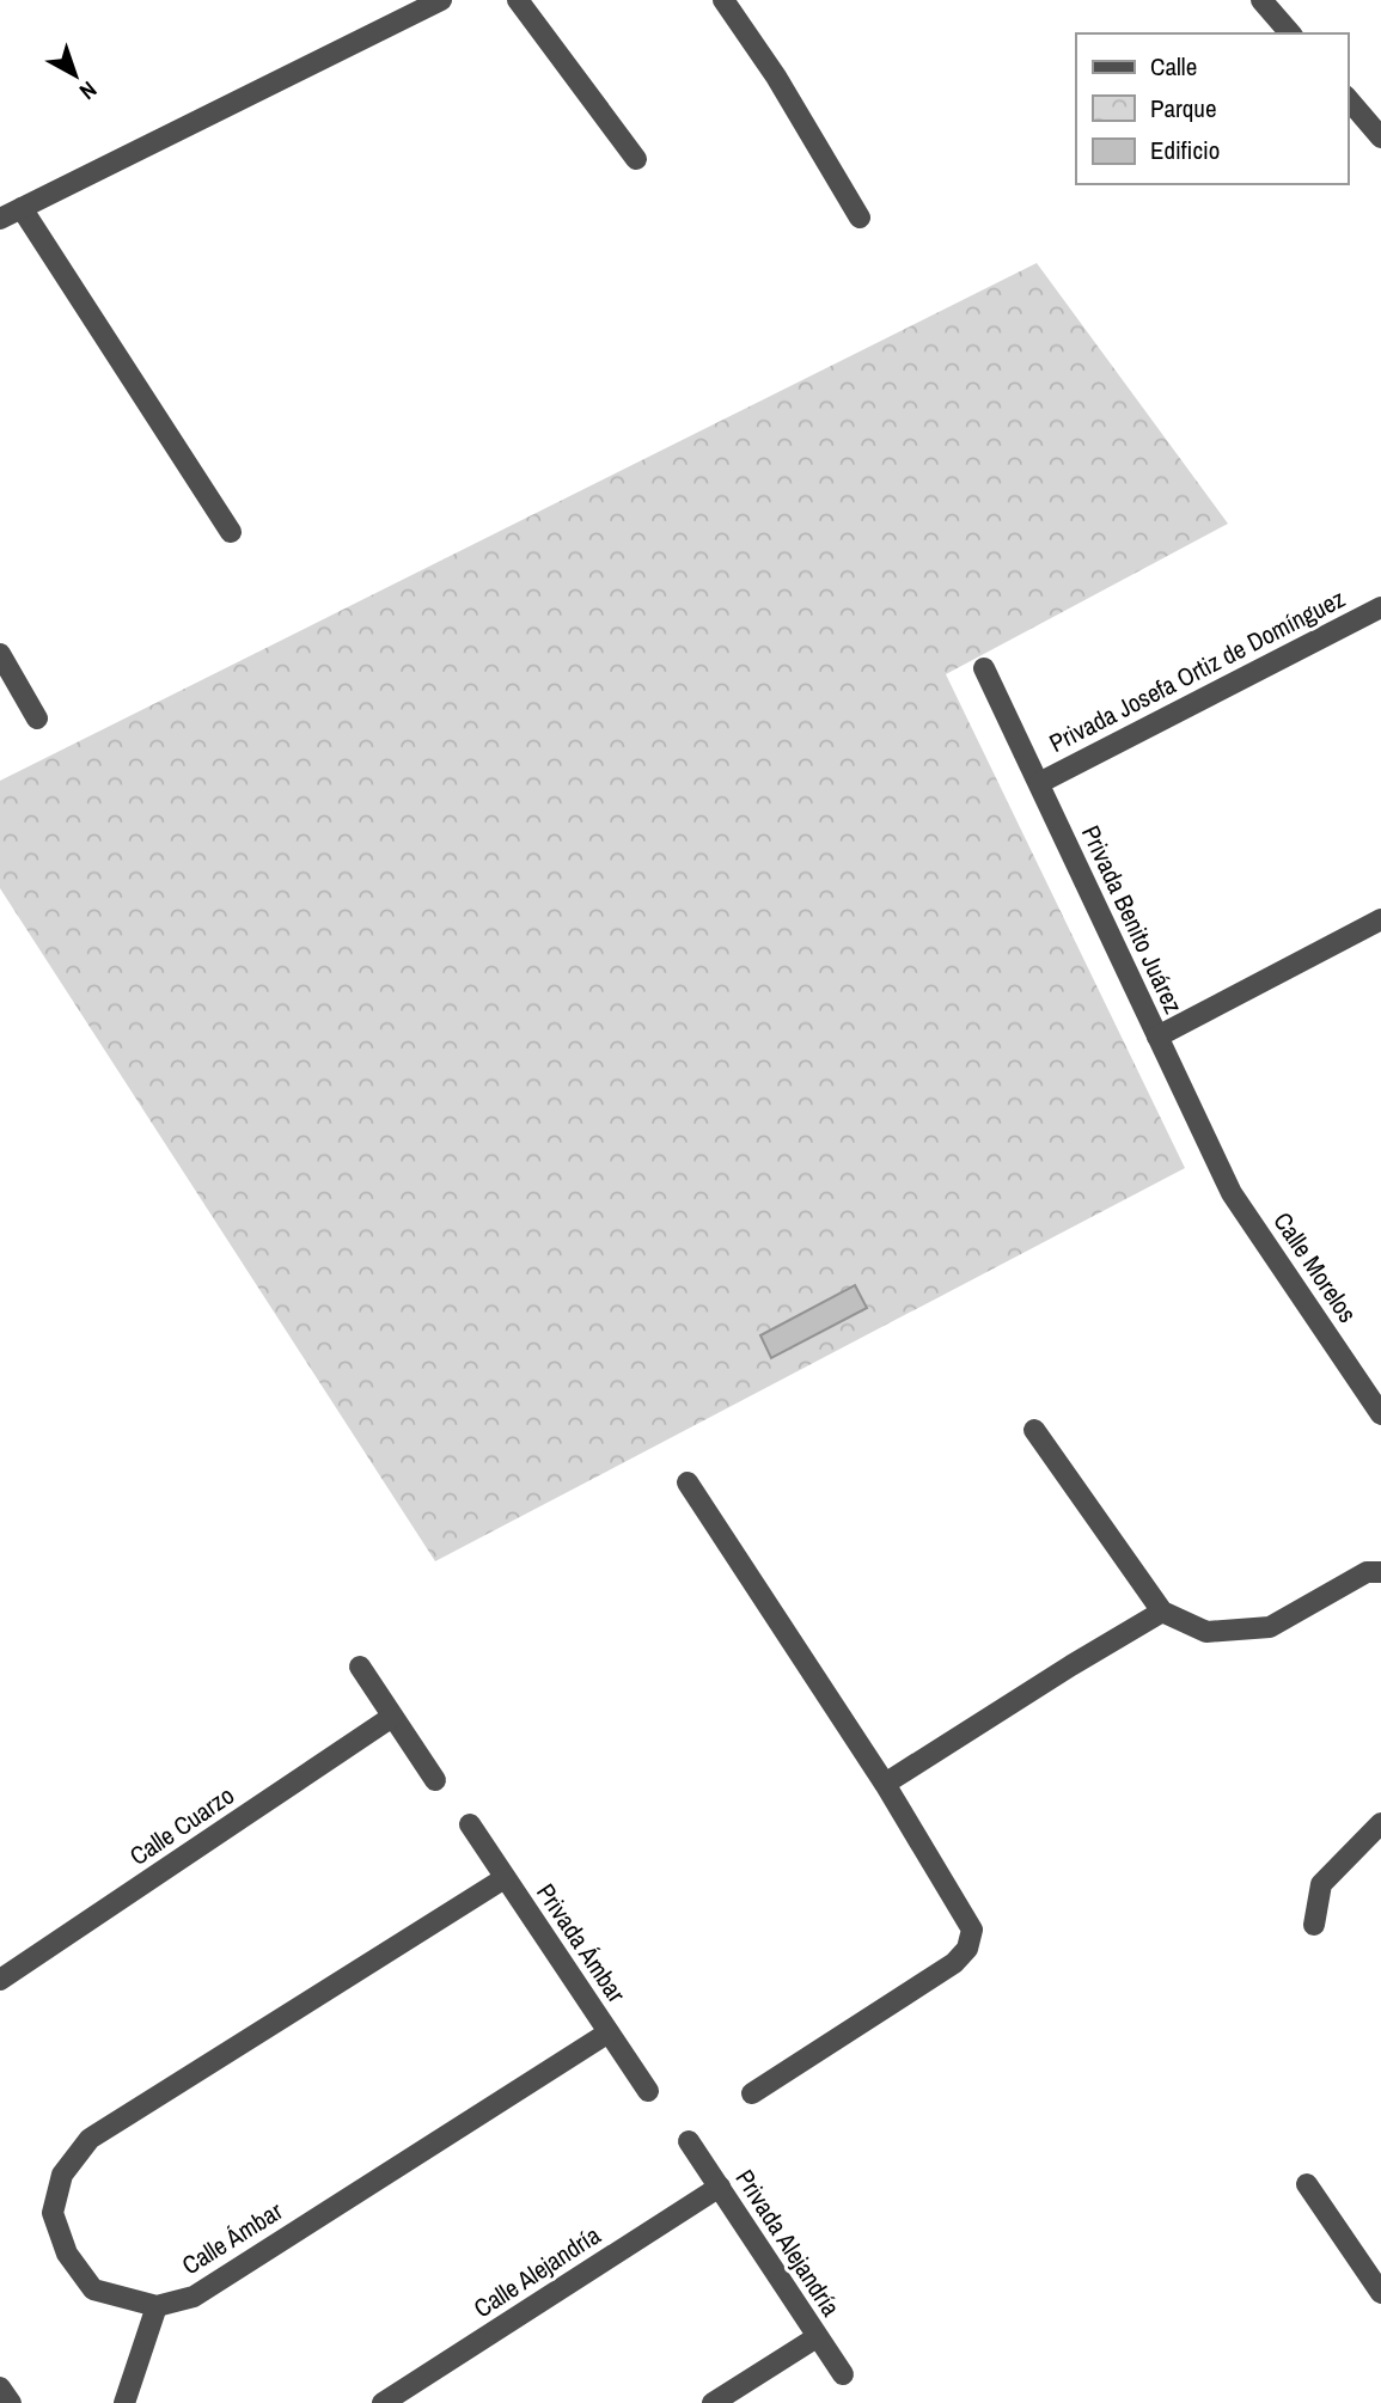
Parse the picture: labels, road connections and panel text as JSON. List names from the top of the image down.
{
  "streets": {
    "street": [
      "Privada Josefa Ortiz de Domínguez",
      "Privada Benito Juárez",
      "Calle Morelos",
      "Calle Cuarzo",
      "Privada Ámbar",
      "Calle Ámbar",
      "Privada Alejandría",
      "Calle Alejandría"
    ]
  },
  "crossings": [
    ["Privada Josefa Ortiz de Domínguez", "Privada Benito Juárez"],
    ["Privada Benito Juárez", "Calle Morelos"],
    ["Privada Ámbar", "Calle Ámbar"],
    ["Privada Alejandría", "Calle Alejandría"]
  ],
  "legend": ["Calle", "Parque", "Edificio"],
  "north": "bottom right"
}
